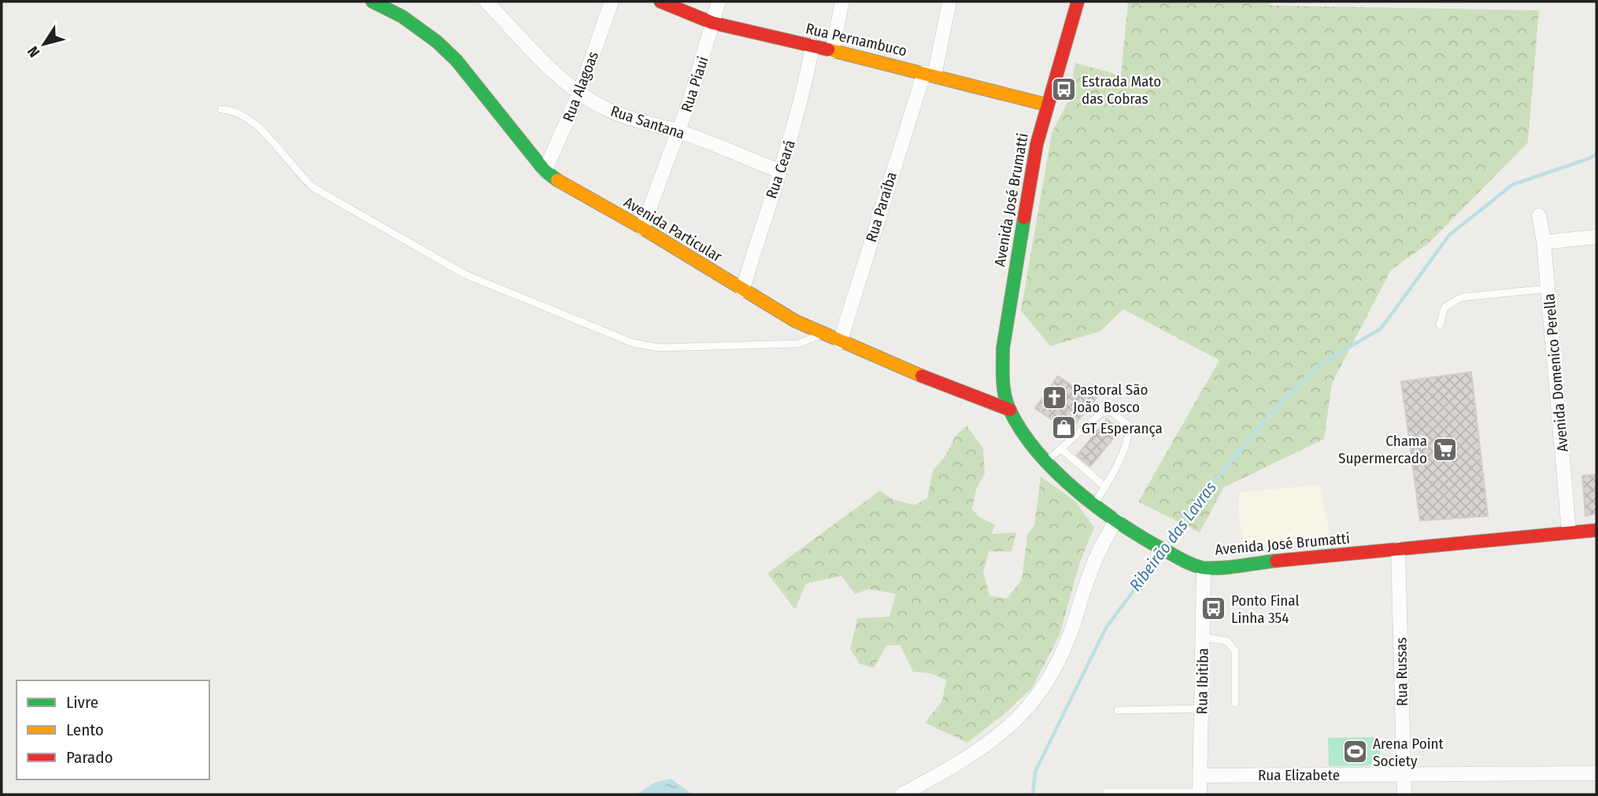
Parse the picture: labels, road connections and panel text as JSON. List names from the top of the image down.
{
  "streets": {
    "street": [
      "Rua Pernambuco",
      "Rua Piaui",
      "Rua Alagoas",
      "Rua Santana",
      "Rua Ceará",
      "Avenida José Brumatti",
      "Rua Paraíba",
      "Avenida Particular",
      "Avenida Domenico Perella",
      "Rua Russas",
      "Rua Ibitiba",
      "Rua Elizabete"
    ]
  },
  "crossings": [
    ["Rua Pernambuco", "Rua Piaui"],
    ["Rua Pernambuco", "Rua Ceará"],
    ["Rua Pernambuco", "Avenida José Brumatti"],
    ["Rua Pernambuco", "Rua Paraíba"],
    ["Rua Piaui", "Rua Santana"],
    ["Rua Piaui", "Avenida Particular"],
    ["Rua Alagoas", "Rua Santana"],
    ["Rua Alagoas", "Avenida Particular"],
    ["Rua Santana", "Rua Ceará"],
    ["Rua Ceará", "Avenida Particular"],
    ["Avenida José Brumatti", "Avenida Particular"],
    ["Avenida José Brumatti", "Avenida Domenico Perella"],
    ["Avenida José Brumatti", "Rua Russas"],
    ["Avenida José Brumatti", "Rua Ibitiba"],
    ["Rua Paraíba", "Avenida Particular"],
    ["Rua Russas", "Rua Elizabete"],
    ["Rua Ibitiba", "Rua Elizabete"]
  ],
  "water": ["Ribeirão das Lavras"],
  "places": {
    "bus stop": ["Estrada Mato das Cobras", "Ponto Final Linha 354"],
    "church": ["Pastoral São João Bosco"],
    "shop": ["GT Esperança"],
    "supermarket": ["Chama Supermercado"],
    "sports": ["Arena Point Society"]
  },
  "legend": ["Livre", "Lento", "Parado"],
  "north": "bottom left"
}
